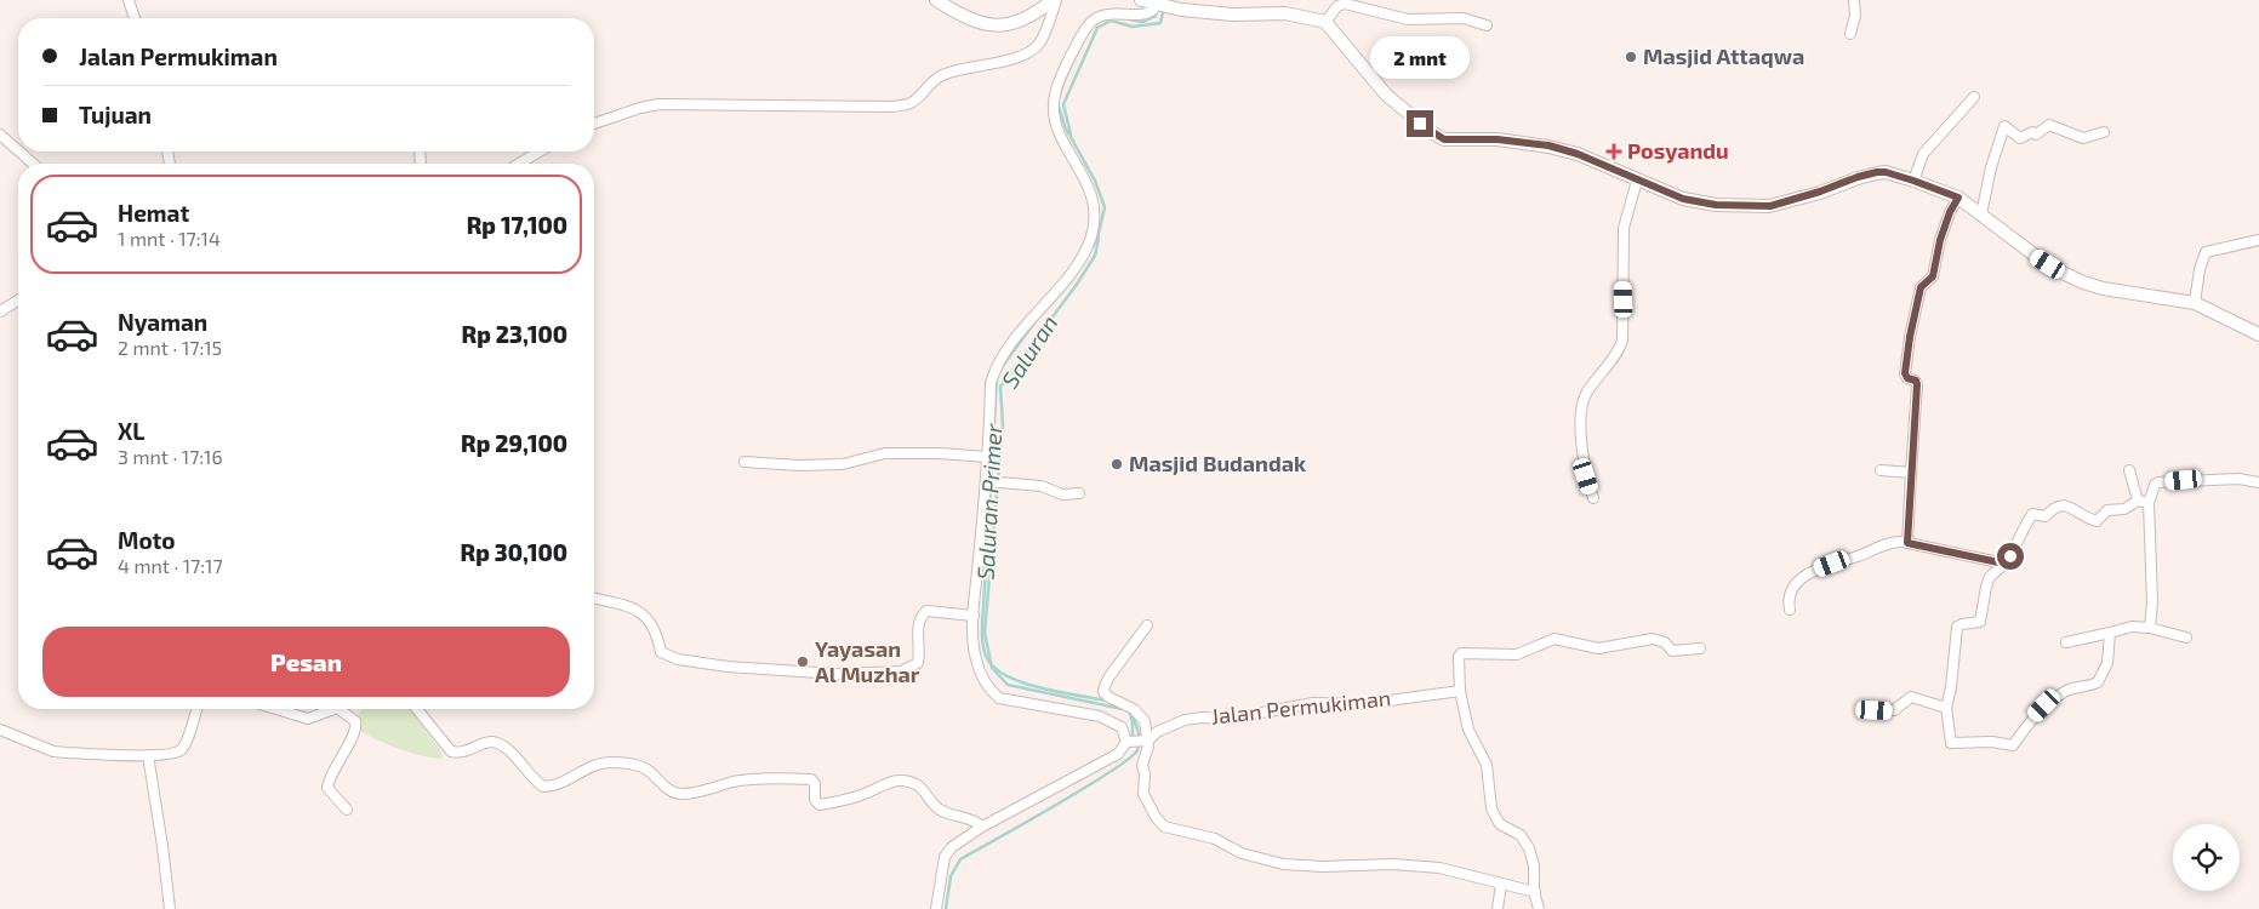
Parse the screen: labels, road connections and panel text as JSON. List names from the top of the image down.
{
  "streets": {
    "street": ["Jalan Permukiman"]
  },
  "water": ["Saluran", "Saluran Primer"],
  "places": {
    "other": ["Masjid Attaqwa", "Masjid Budandak", "Yayasan Al Muzhar"],
    "health": ["Posyandu"]
  },
  "page": {
    "banner": ["Jalan Permukiman", "Tujuan"],
    "bubble": "2 mnt",
    "list": [
      {
        "name": "Hemat",
        "note": "1 mnt · 17:14",
        "value": "Rp 17,100"
      },
      {
        "name": "Nyaman",
        "note": "2 mnt · 17:15",
        "value": "Rp 23,100"
      },
      {
        "name": "XL",
        "note": "3 mnt · 17:16",
        "value": "Rp 29,100"
      },
      {
        "name": "Moto",
        "note": "4 mnt · 17:17",
        "value": "Rp 30,100"
      }
    ],
    "buttons": "Pesan"
  }
}
